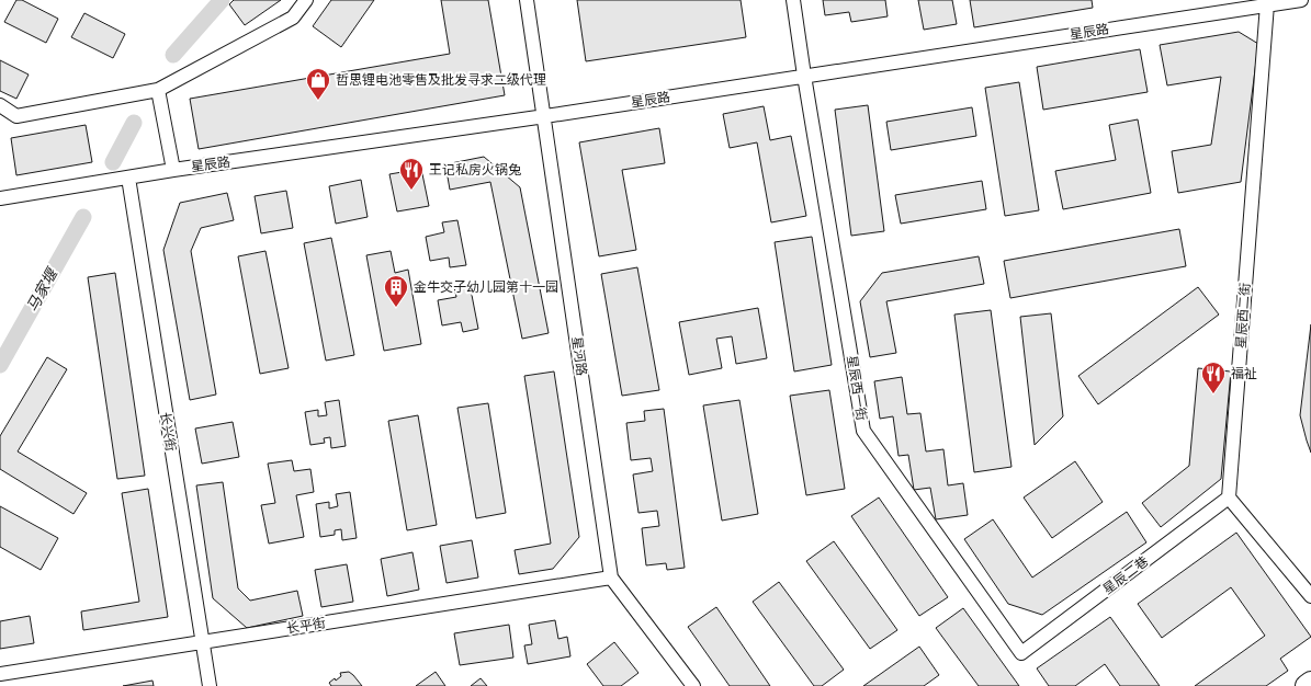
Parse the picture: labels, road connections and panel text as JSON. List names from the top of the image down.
{
  "streets": {
    "street": [
      "星辰路",
      "星辰西二街",
      "星河路",
      "星辰西一街",
      "长兴街",
      "星辰二巷",
      "长平街"
    ]
  },
  "crossings": [
    ["星辰路", "星辰西二街"],
    ["星辰路", "星河路"],
    ["星辰路", "星辰西一街"],
    ["星辰路", "长兴街"],
    ["星辰西二街", "星辰二巷"],
    ["星河路", "长平街"],
    ["星辰西一街", "星辰二巷"],
    ["长兴街", "长平街"]
  ],
  "water": ["马家堰"],
  "places": {
    "shop": ["哲思锂电池零售及批发寻求二级代理"],
    "restaurant": ["王记私房火锅兔", "福祉"],
    "building": ["金牛交子幼儿园第十一园"]
  }
}
